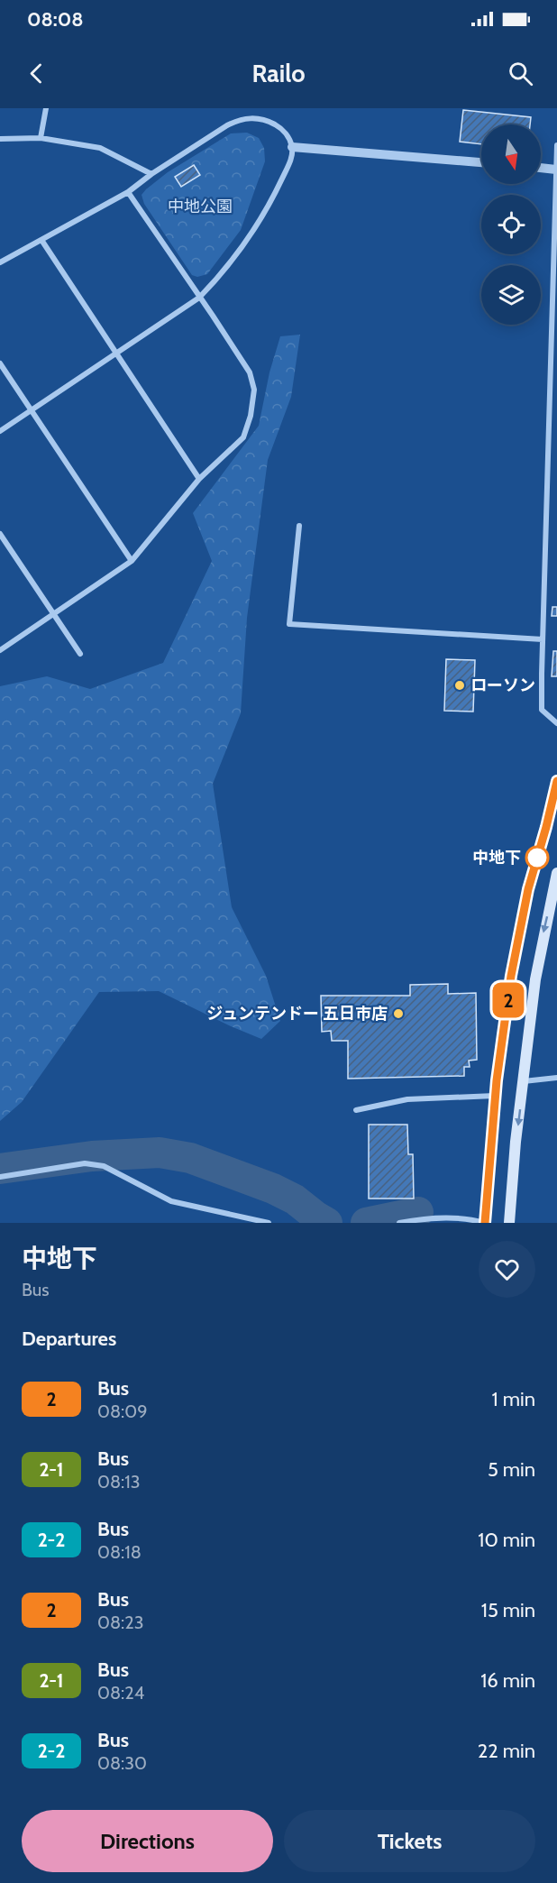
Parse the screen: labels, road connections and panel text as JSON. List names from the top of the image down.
{
  "parks": ["中地公園"],
  "places": ["ローソン", "中地下", "ジュンテンドー 五日市店"],
  "lines": ["bus line 2"],
  "north": "bottom",
  "page": {
    "status": "08:08",
    "header": "Railo",
    "on_map": "2",
    "heading": [
      ["中地下", "Bus"],
      "Departures"
    ],
    "list": [
      {
        "mark": "2",
        "name": "Bus",
        "note": "08:09",
        "value": "1 min"
      },
      {
        "mark": "2-1",
        "name": "Bus",
        "note": "08:13",
        "value": "5 min"
      },
      {
        "mark": "2-2",
        "name": "Bus",
        "note": "08:18",
        "value": "10 min"
      },
      {
        "mark": "2",
        "name": "Bus",
        "note": "08:23",
        "value": "15 min"
      },
      {
        "mark": "2-1",
        "name": "Bus",
        "note": "08:24",
        "value": "16 min"
      },
      {
        "mark": "2-2",
        "name": "Bus",
        "note": "08:30",
        "value": "22 min"
      }
    ],
    "buttons": ["Directions", "Tickets"]
  }
}
